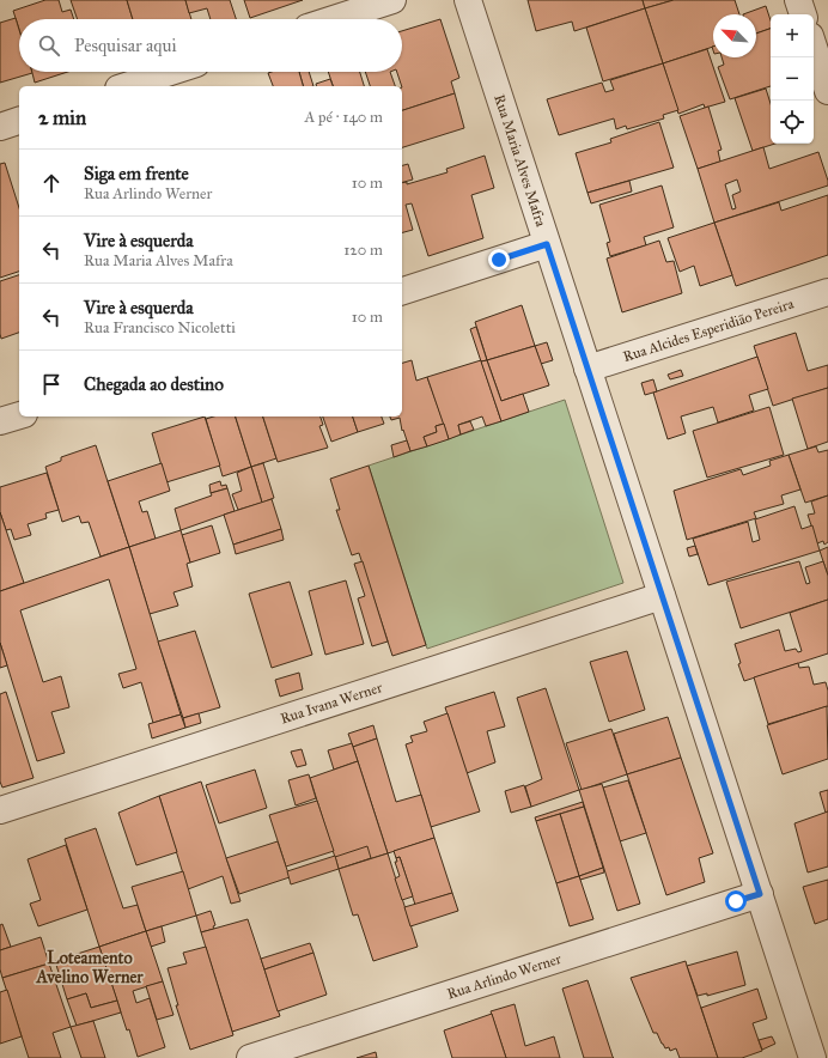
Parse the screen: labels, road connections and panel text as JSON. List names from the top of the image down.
{
  "streets": {
    "street": [
      "Rua Maria Alves Mafra",
      "Rua Alcides Esperidião Pereira",
      "Rua Ivana Werner",
      "Rua Arlindo Werner"
    ]
  },
  "crossings": [
    ["Rua Maria Alves Mafra", "Rua Alcides Esperidião Pereira"],
    ["Rua Maria Alves Mafra", "Rua Ivana Werner"],
    ["Rua Maria Alves Mafra", "Rua Arlindo Werner"]
  ],
  "districts": ["Loteamento Avelino Werner"],
  "north": "top left",
  "page": {
    "map_buttons": ["+", "−"],
    "search": "Pesquisar aqui",
    "heading": ["2 min", "A pé · 140 m"],
    "list": [
      ["Siga em frente", "Rua Arlindo Werner", "10 m"],
      ["Vire à esquerda", "Rua Maria Alves Mafra", "120 m"],
      ["Vire à esquerda", "Rua Francisco Nicoletti", "10 m"],
      "Chegada ao destino"
    ]
  }
}
